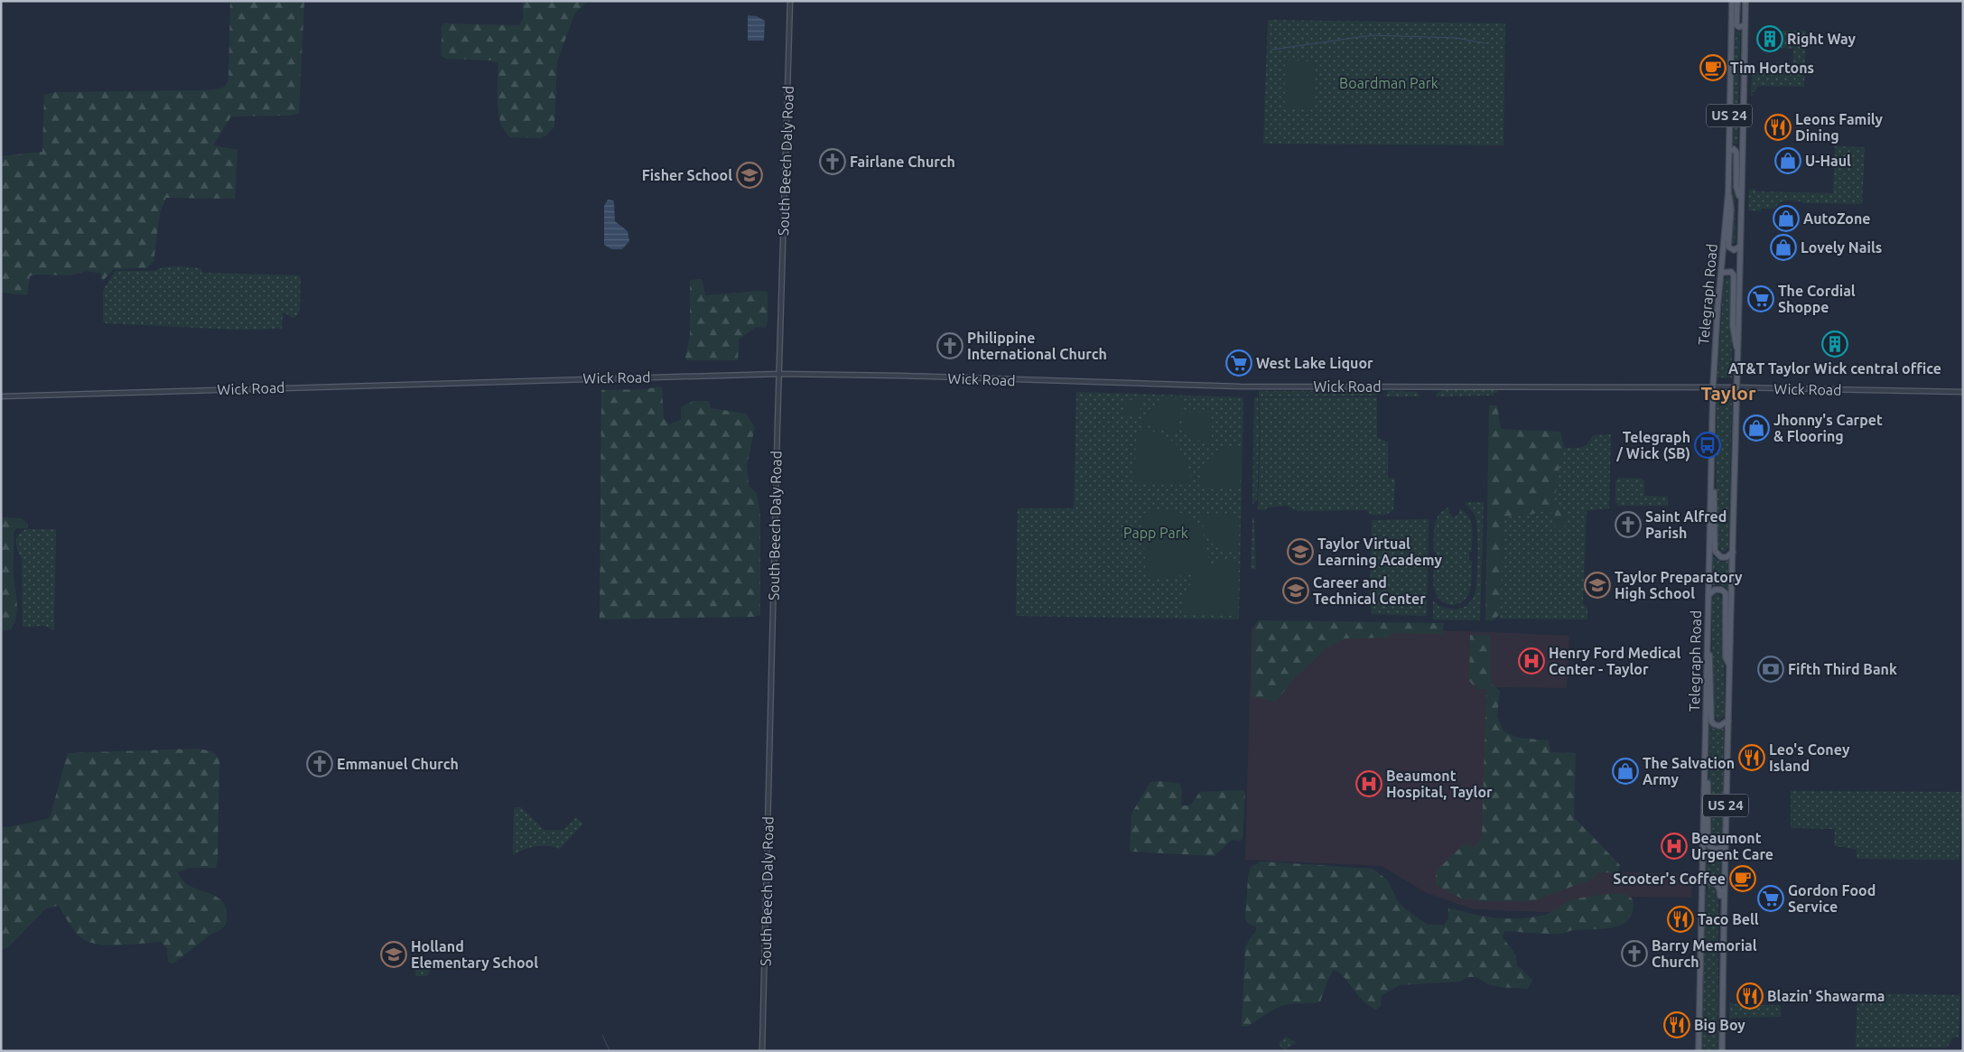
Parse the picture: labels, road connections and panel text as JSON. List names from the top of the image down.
{
  "streets": {
    "main road": ["US 24", "Telegraph Road"],
    "street": ["South Beech Daly Road", "Wick Road"]
  },
  "crossings": [
    ["South Beech Daly Road", "Wick Road"],
    ["Telegraph Road", "Wick Road"]
  ],
  "districts": ["Taylor"],
  "parks": ["Boardman Park", "Papp Park"],
  "places": {
    "building": ["Right Way", "AT&T Taylor Wick central office"],
    "cafe": ["Tim Hortons", "Scooter's Coffee"],
    "restaurant": [
      "Leons Family Dining",
      "Leo's Coney Island",
      "Taco Bell",
      "Blazin' Shawarma",
      "Big Boy"
    ],
    "shop": [
      "U-Haul",
      "AutoZone",
      "Lovely Nails",
      "Jhonny's Carpet & Flooring",
      "The Salvation Army"
    ],
    "church": [
      "Fairlane Church",
      "Philippine International Church",
      "Saint Alfred Parish",
      "Emmanuel Church",
      "Barry Memorial Church"
    ],
    "school or university": [
      "Fisher School",
      "Taylor Virtual Learning Academy",
      "Taylor Preparatory High School",
      "Career and Technical Center",
      "Holland Elementary School"
    ],
    "supermarket": ["The Cordial Shoppe", "West Lake Liquor", "Gordon Food Service"],
    "bus stop": ["Telegraph / Wick (SB)"],
    "hospital": ["Henry Ford Medical Center - Taylor", "Beaumont Hospital, Taylor", "Beaumont Urgent Care"],
    "bank": ["Fifth Third Bank"]
  }
}
